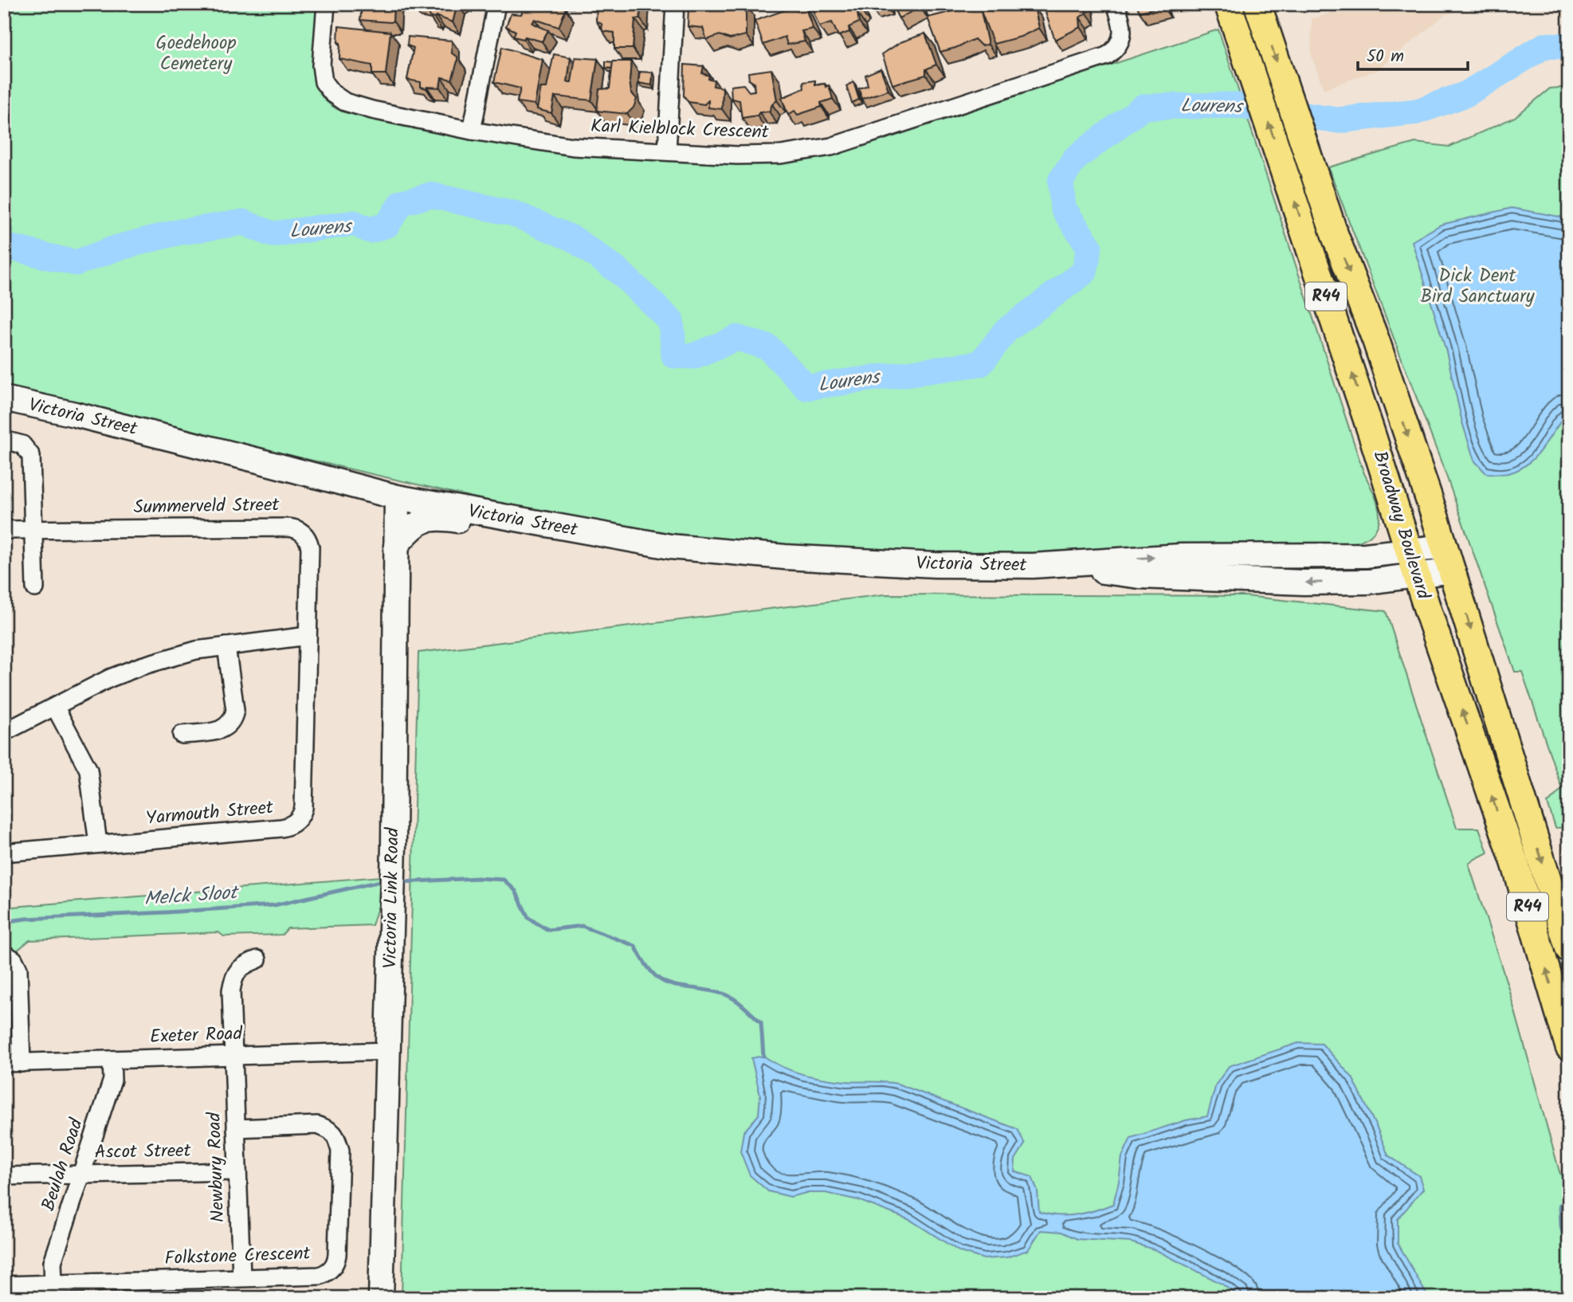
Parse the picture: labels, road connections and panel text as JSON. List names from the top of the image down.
{
  "streets": {
    "main road": [
      "R44",
      "Victoria Street",
      "Broadway Boulevard",
      "Victoria Link Road"
    ],
    "street": [
      "Karl Kielblock Crescent",
      "Summerveld Street",
      "Yarmouth Street",
      "Exeter Road",
      "Ascot Street",
      "Beulah Road",
      "Newbury Road",
      "Folkstone Crescent"
    ]
  },
  "crossings": [
    ["Victoria Street", "Broadway Boulevard"],
    ["Victoria Street", "Victoria Link Road"],
    ["Summerveld Street", "Yarmouth Street"],
    ["Victoria Link Road", "Exeter Road"],
    ["Exeter Road", "Beulah Road"],
    ["Exeter Road", "Newbury Road"],
    ["Ascot Street", "Beulah Road"],
    ["Ascot Street", "Newbury Road"],
    ["Beulah Road", "Folkstone Crescent"],
    ["Newbury Road", "Folkstone Crescent"]
  ],
  "water": ["Lourens", "Melck Sloot"],
  "parks": ["Goedehoop Cemetery", "Dick Dent Bird Sanctuary"],
  "scale_bar": "50 m"
}
